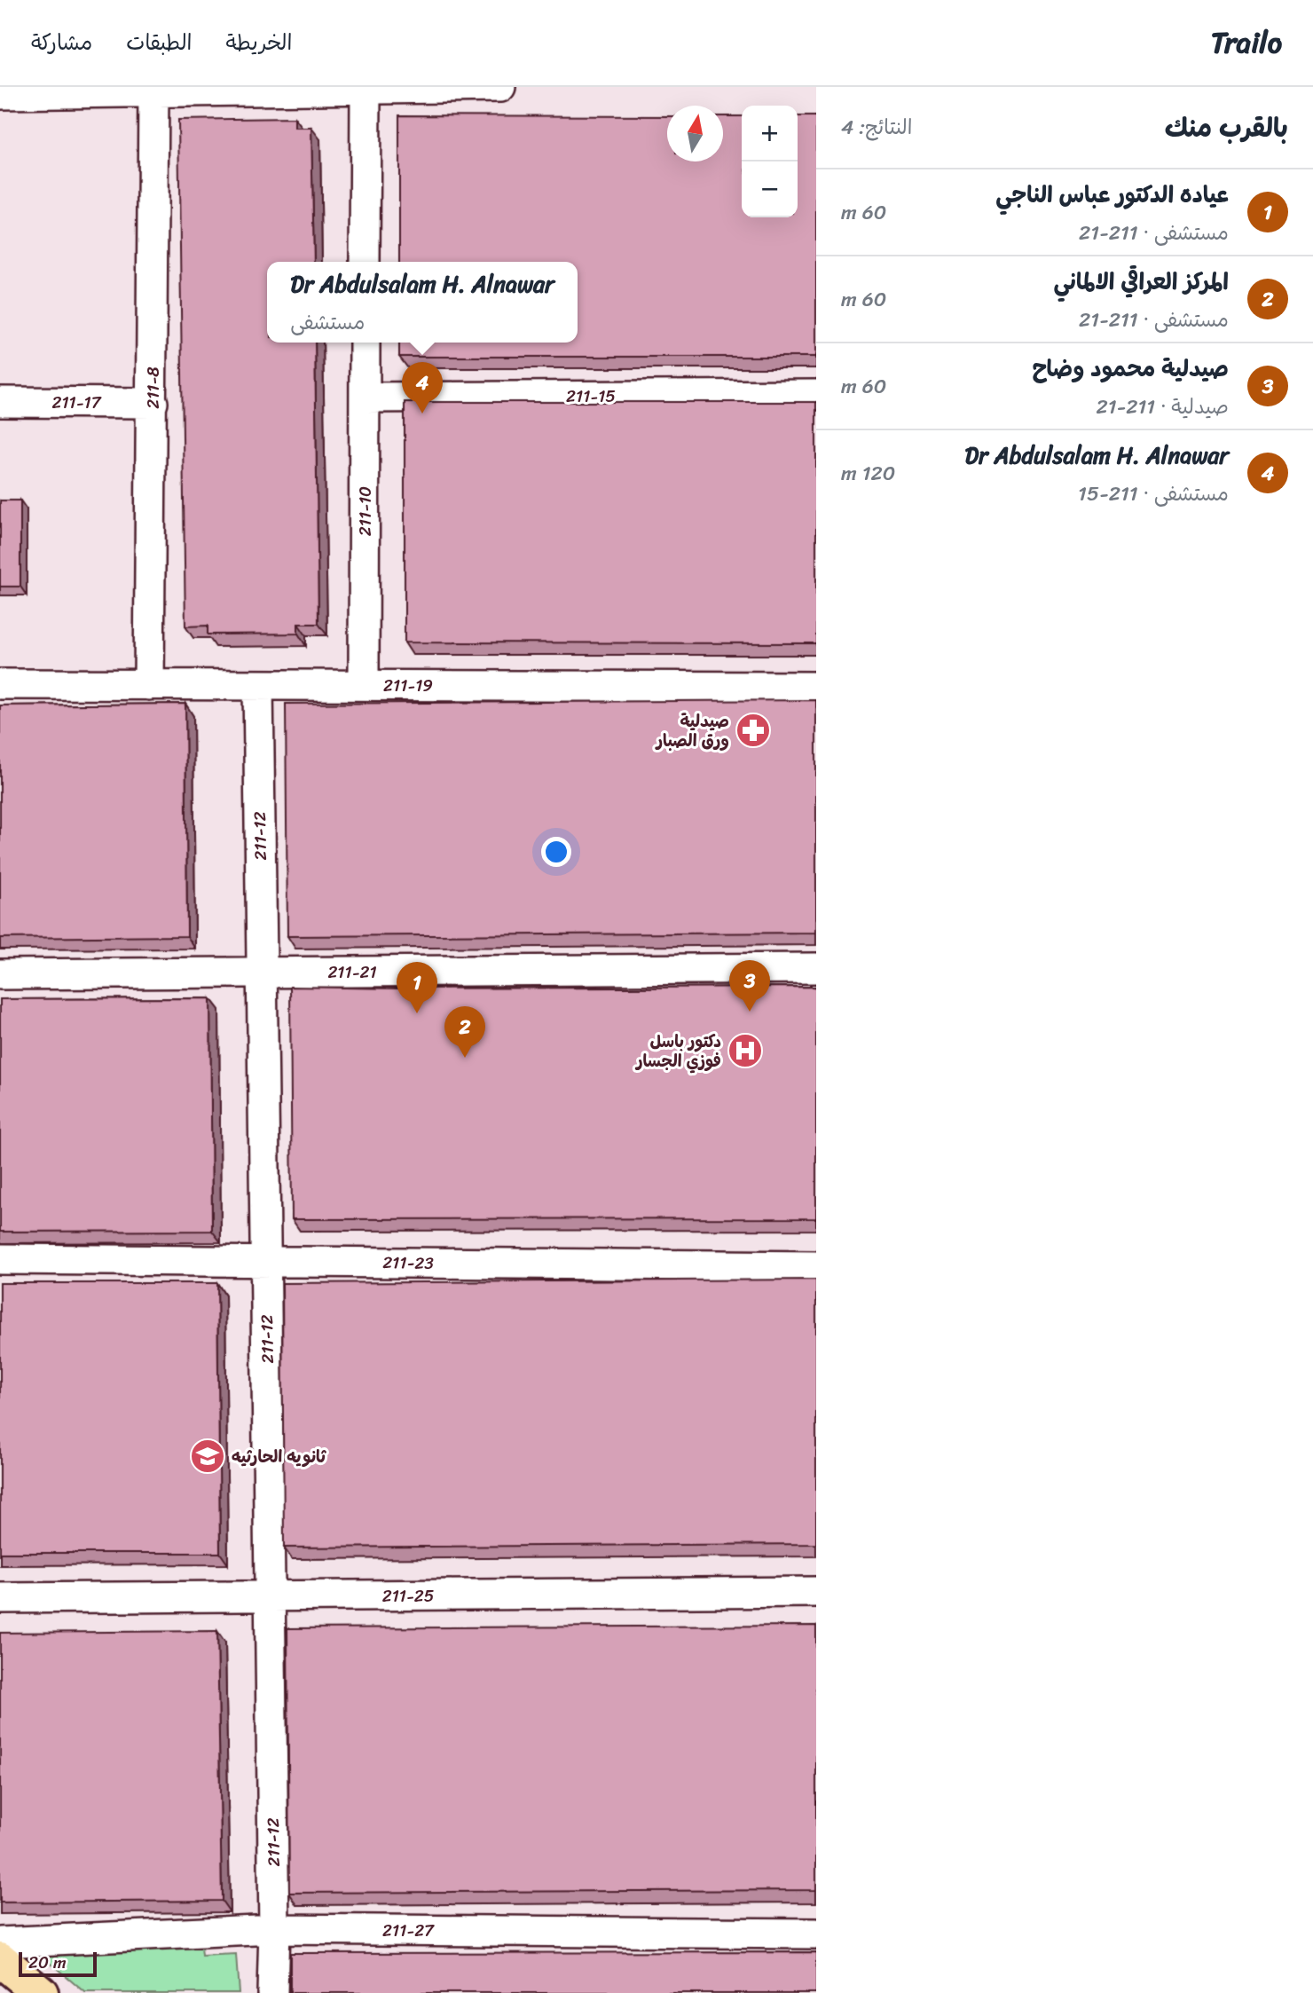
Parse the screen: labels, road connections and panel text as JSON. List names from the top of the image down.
{
  "streets": {
    "street": [
      "211-8",
      "211-15",
      "211-17",
      "211-10",
      "211-19",
      "211-12",
      "211-21",
      "211-23",
      "211-25",
      "211-27"
    ]
  },
  "crossings": [
    ["211-8", "211-17"],
    ["211-8", "211-19"],
    ["211-15", "211-10"],
    ["211-10", "211-19"],
    ["211-19", "211-12"],
    ["211-12", "211-21"],
    ["211-12", "211-23"],
    ["211-12", "211-25"],
    ["211-12", "211-27"]
  ],
  "places": {
    "pharmacy": ["صيدلية ورق الصبار"],
    "hospital": ["دكتور باسل فوزي الجسار"],
    "school or university": ["ثانويه الحارثيه"]
  },
  "scale_bar": "20 m",
  "north": "top",
  "page": {
    "header": "Trailo",
    "nav": ["الخريطة", "الطبقات", "مشاركة"],
    "heading": ["بالقرب منك", "النتائج: 4"],
    "map_buttons": ["+", "−"],
    "list": [
      {
        "mark": "1",
        "name": "عياده الدكتور عباس الناجي",
        "note": "مستشفى · 211-21",
        "value": "60 m"
      },
      {
        "mark": "2",
        "name": "المركز العراقي الالماني",
        "note": "مستشفى · 211-21",
        "value": "60 m"
      },
      {
        "mark": "3",
        "name": "صيدلية محمود وضاح",
        "note": "صيدلية · 211-21",
        "value": "60 m"
      },
      {
        "mark": "4",
        "name": "Dr Abdulsalam H. Alnawar",
        "note": "مستشفى · 211-15",
        "value": "120 m"
      }
    ],
    "popup": ["Dr Abdulsalam H. Alnawar", "مستشفى"],
    "pins": [
      "4",
      "3",
      "1",
      "2"
    ],
    "scale": "20 m"
  }
}
